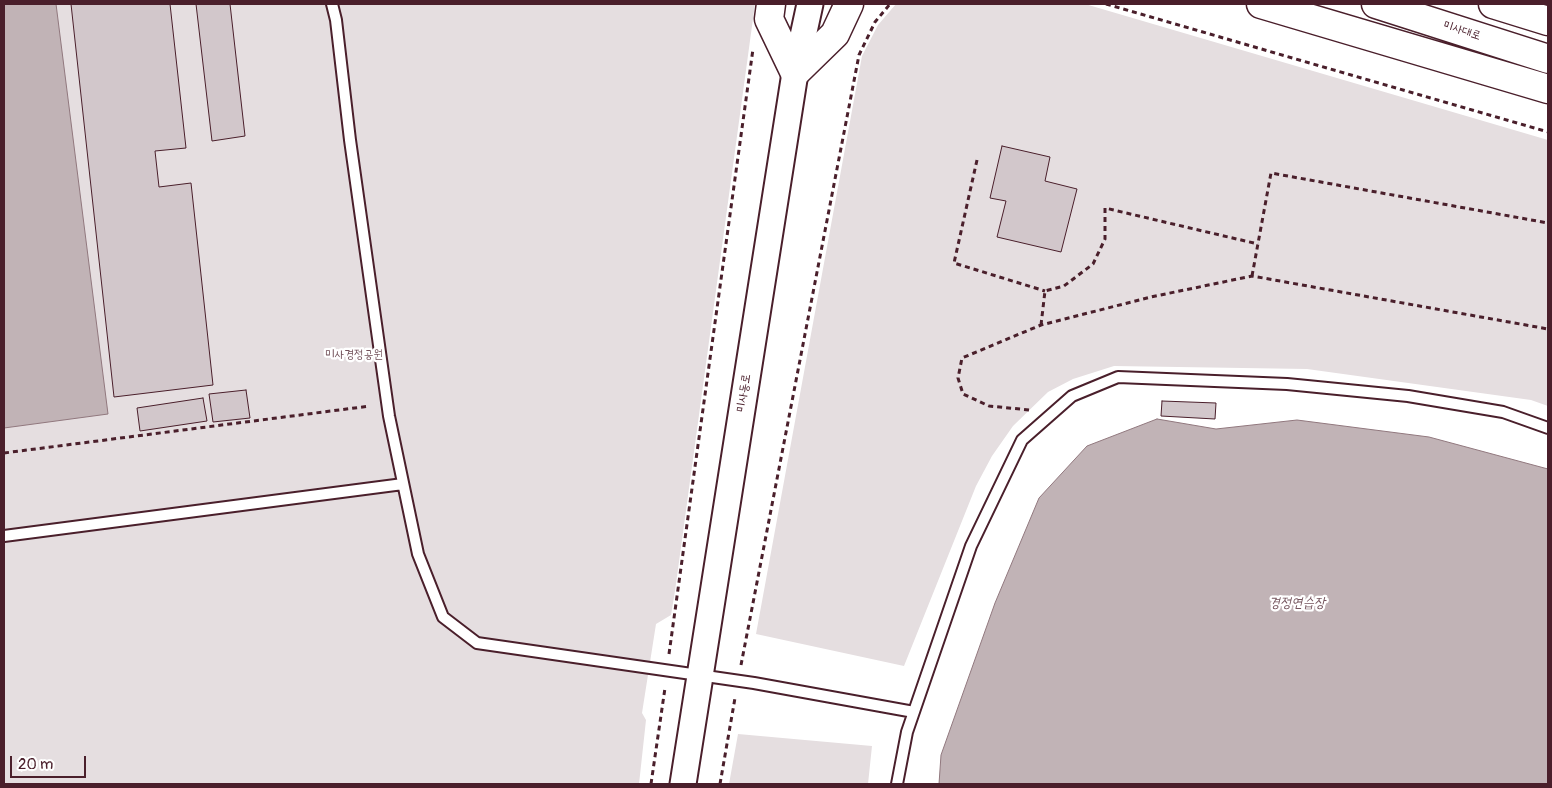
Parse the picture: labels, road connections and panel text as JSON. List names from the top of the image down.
{
  "streets": {
    "main road": ["미사대로"],
    "street": ["미사동로"]
  },
  "water": ["경정연습장"],
  "parks": ["미사경정공원"],
  "scale_bar": "20 m"
}
